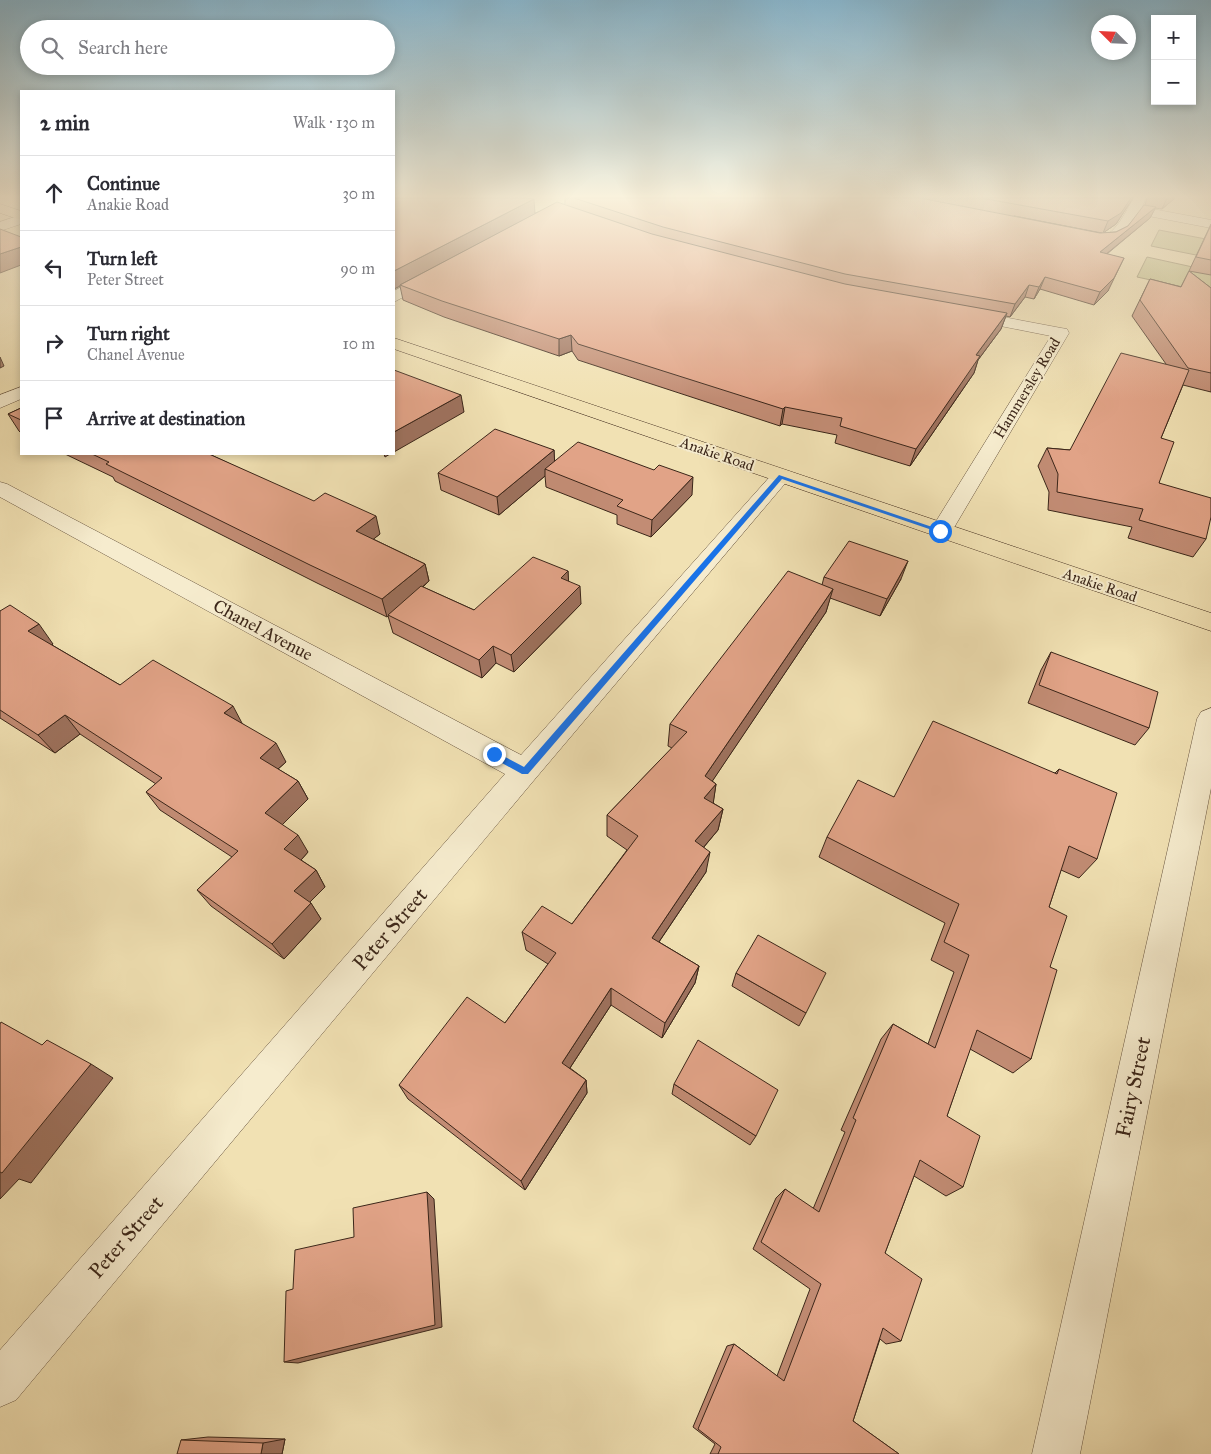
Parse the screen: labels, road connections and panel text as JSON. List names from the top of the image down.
{
  "streets": {
    "main road": ["Anakie Road"],
    "street": [
      "Hammersley Road",
      "Chanel Avenue",
      "Peter Street",
      "Fairy Street"
    ]
  },
  "crossings": [
    ["Hammersley Road", "Anakie Road"],
    ["Anakie Road", "Peter Street"],
    ["Chanel Avenue", "Peter Street"]
  ],
  "north": "top left",
  "page": {
    "map_buttons": ["+", "−"],
    "search": "Search here",
    "heading": ["2 min", "Walk · 130 m"],
    "list": [
      ["Continue", "Anakie Road", "30 m"],
      ["Turn left", "Peter Street", "90 m"],
      ["Turn right", "Chanel Avenue", "10 m"],
      "Arrive at destination"
    ]
  }
}
